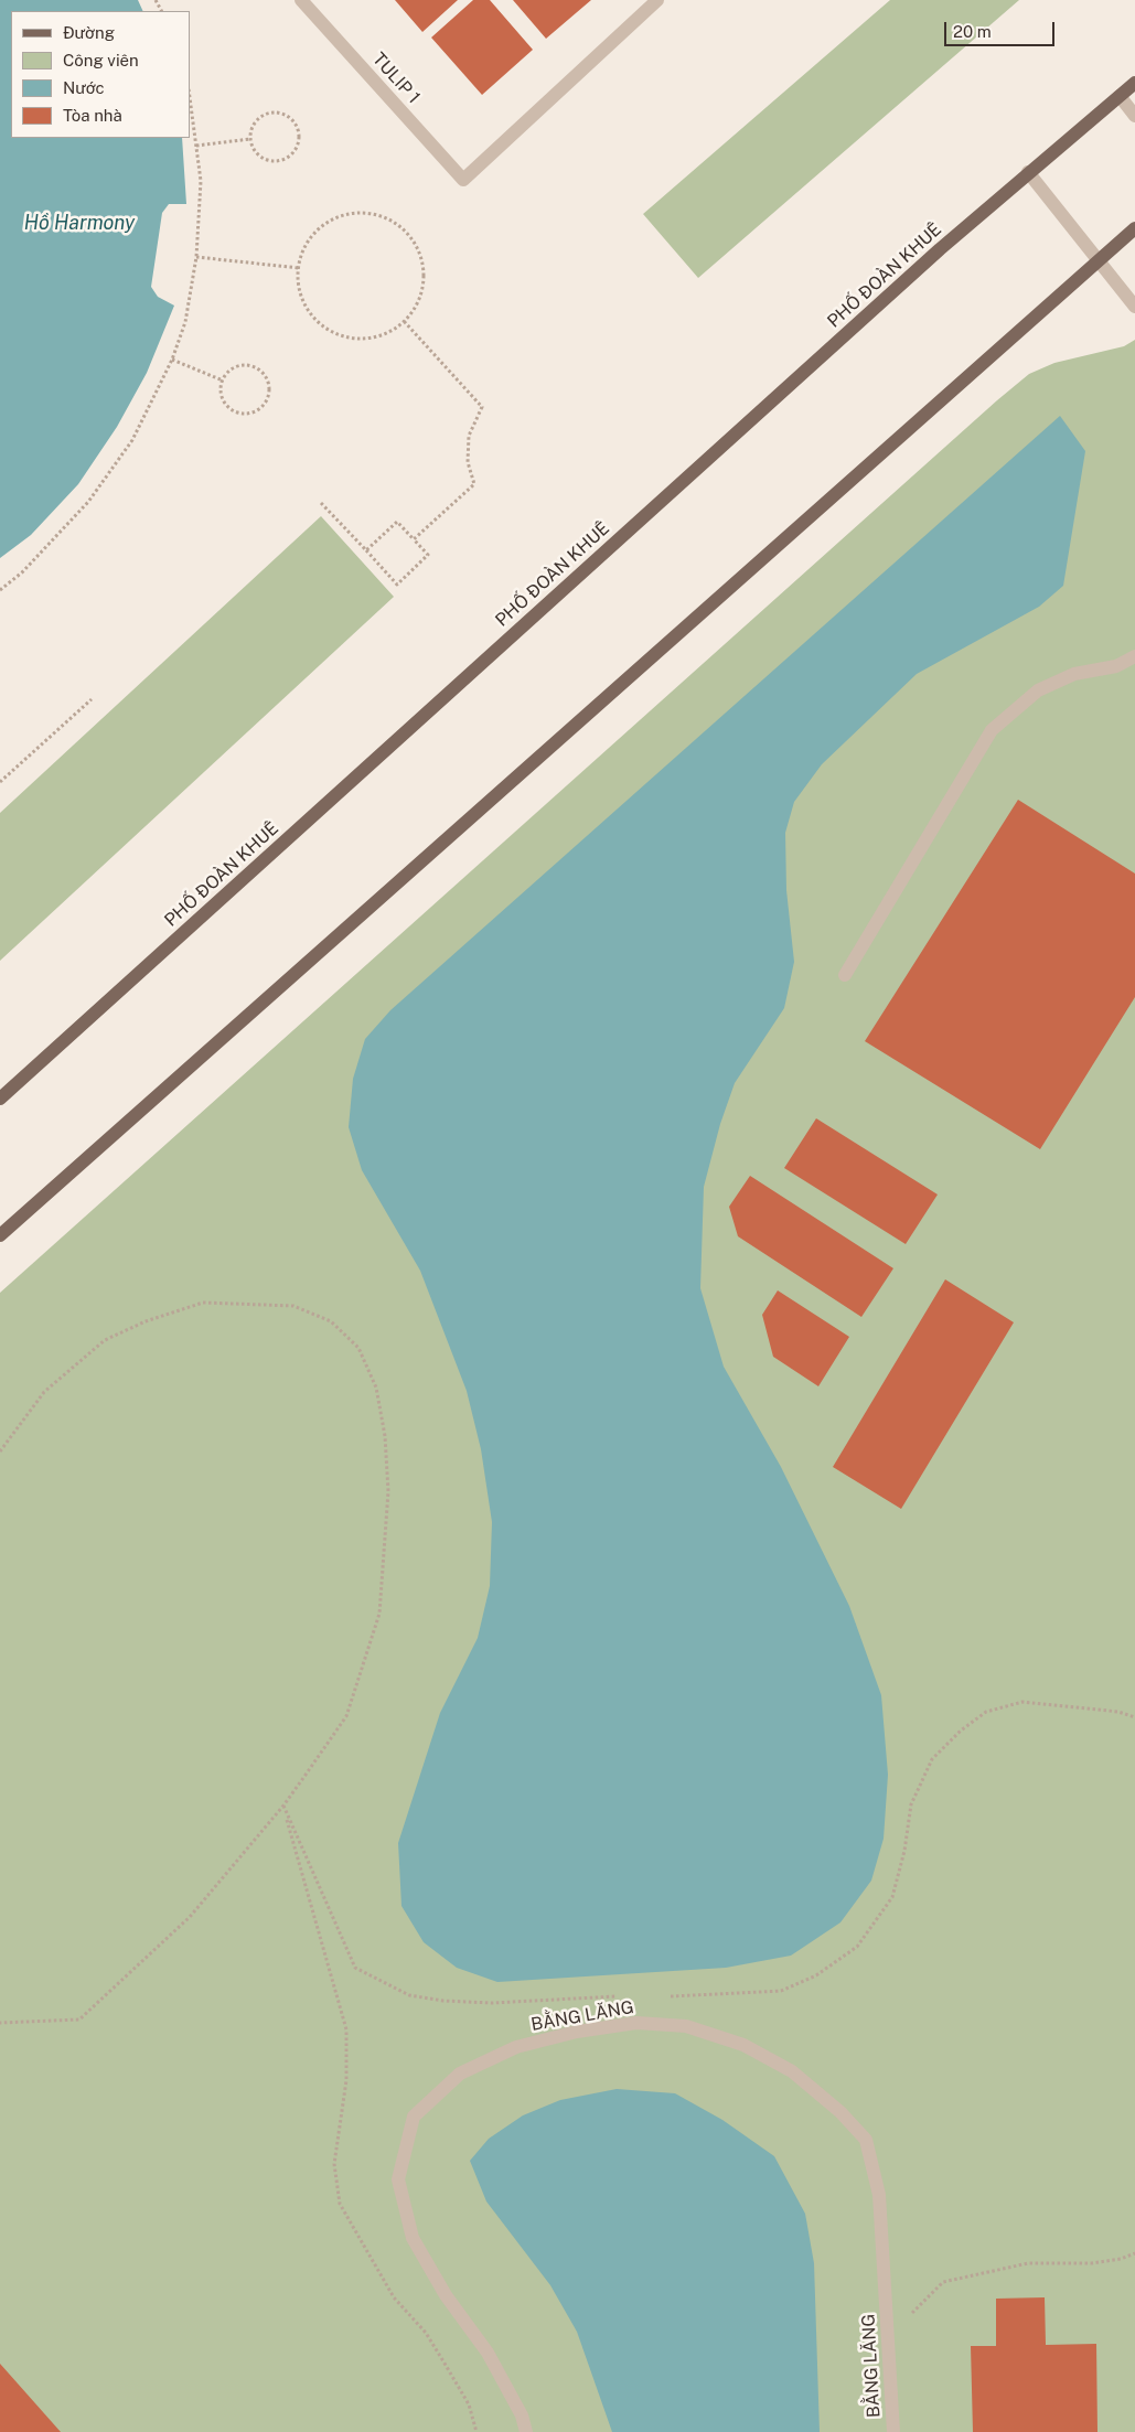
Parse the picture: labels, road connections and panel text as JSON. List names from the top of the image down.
{
  "streets": {
    "main road": ["PHỐ ĐOÀN KHUÊ"],
    "street": ["TULIP 1", "BẰNG LĂNG"]
  },
  "water": ["Hồ Harmony"],
  "legend": [
    "Đường",
    "Công viên",
    "Nước",
    "Tòa nhà"
  ],
  "scale_bar": "20 m"
}
